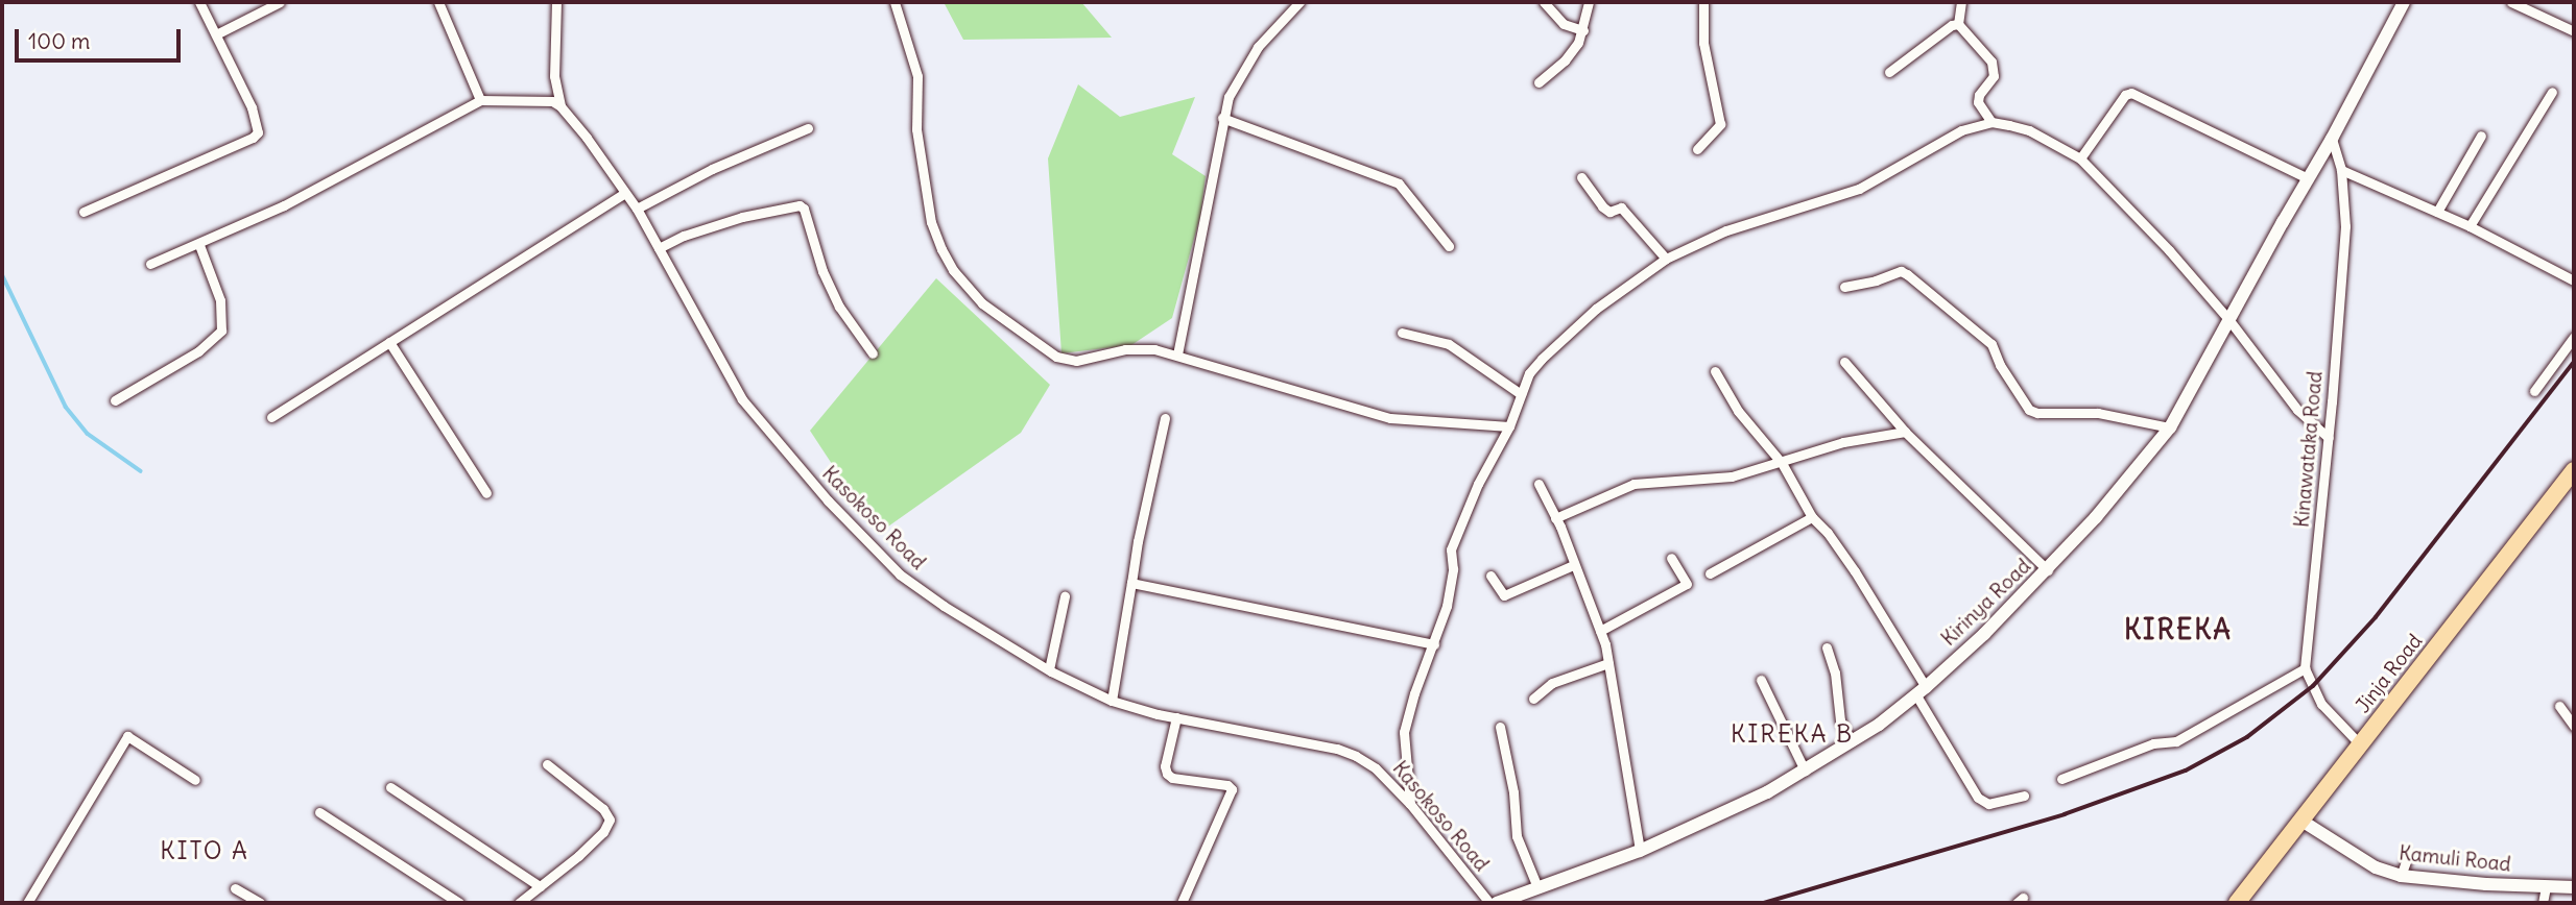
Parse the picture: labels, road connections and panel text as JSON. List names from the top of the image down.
{
  "streets": {
    "highway": ["Jinja Road"],
    "main road": ["Kirinya Road", "Kamuli Road"],
    "street": ["Kinawataka Road", "Kasokoso Road"]
  },
  "crossings": [
    ["Kinawataka Road", "Kirinya Road"],
    ["Jinja Road", "Kamuli Road"]
  ],
  "districts": ["KIREKA", "KIREKA B", "KITO A"],
  "scale_bar": "100 m"
}
